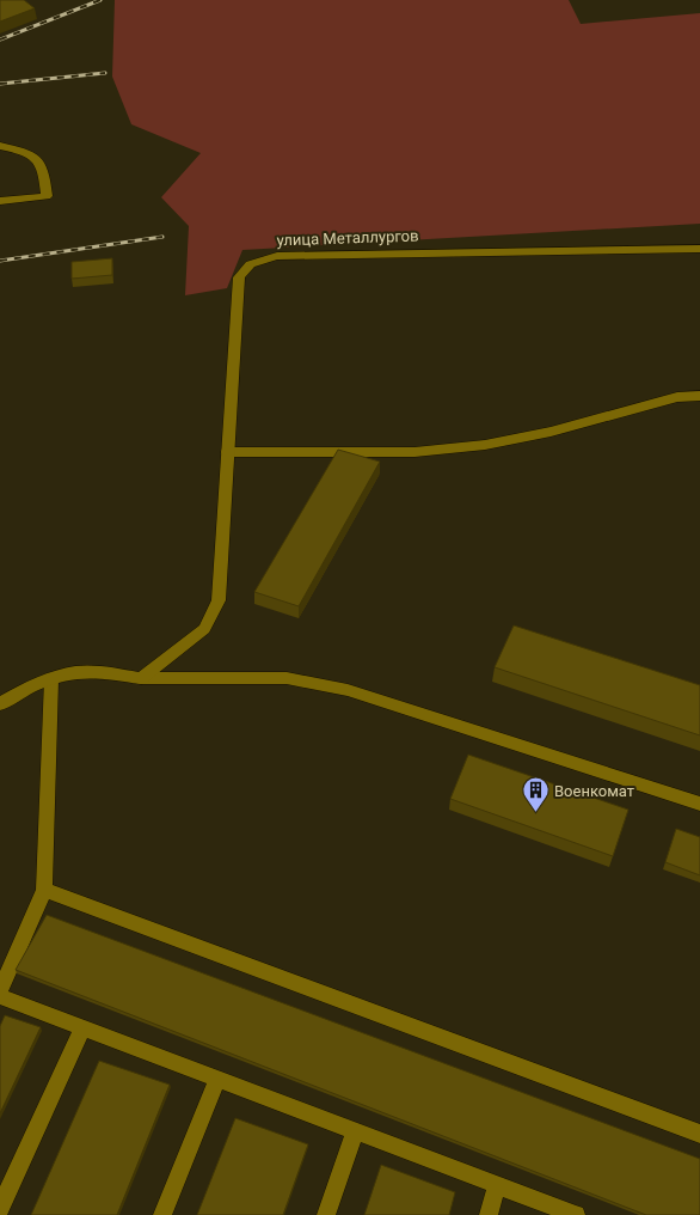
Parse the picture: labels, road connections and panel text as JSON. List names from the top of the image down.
{
  "streets": {
    "street": ["улица Металлургов"]
  },
  "places": {
    "building": ["Военкомат"]
  }
}
